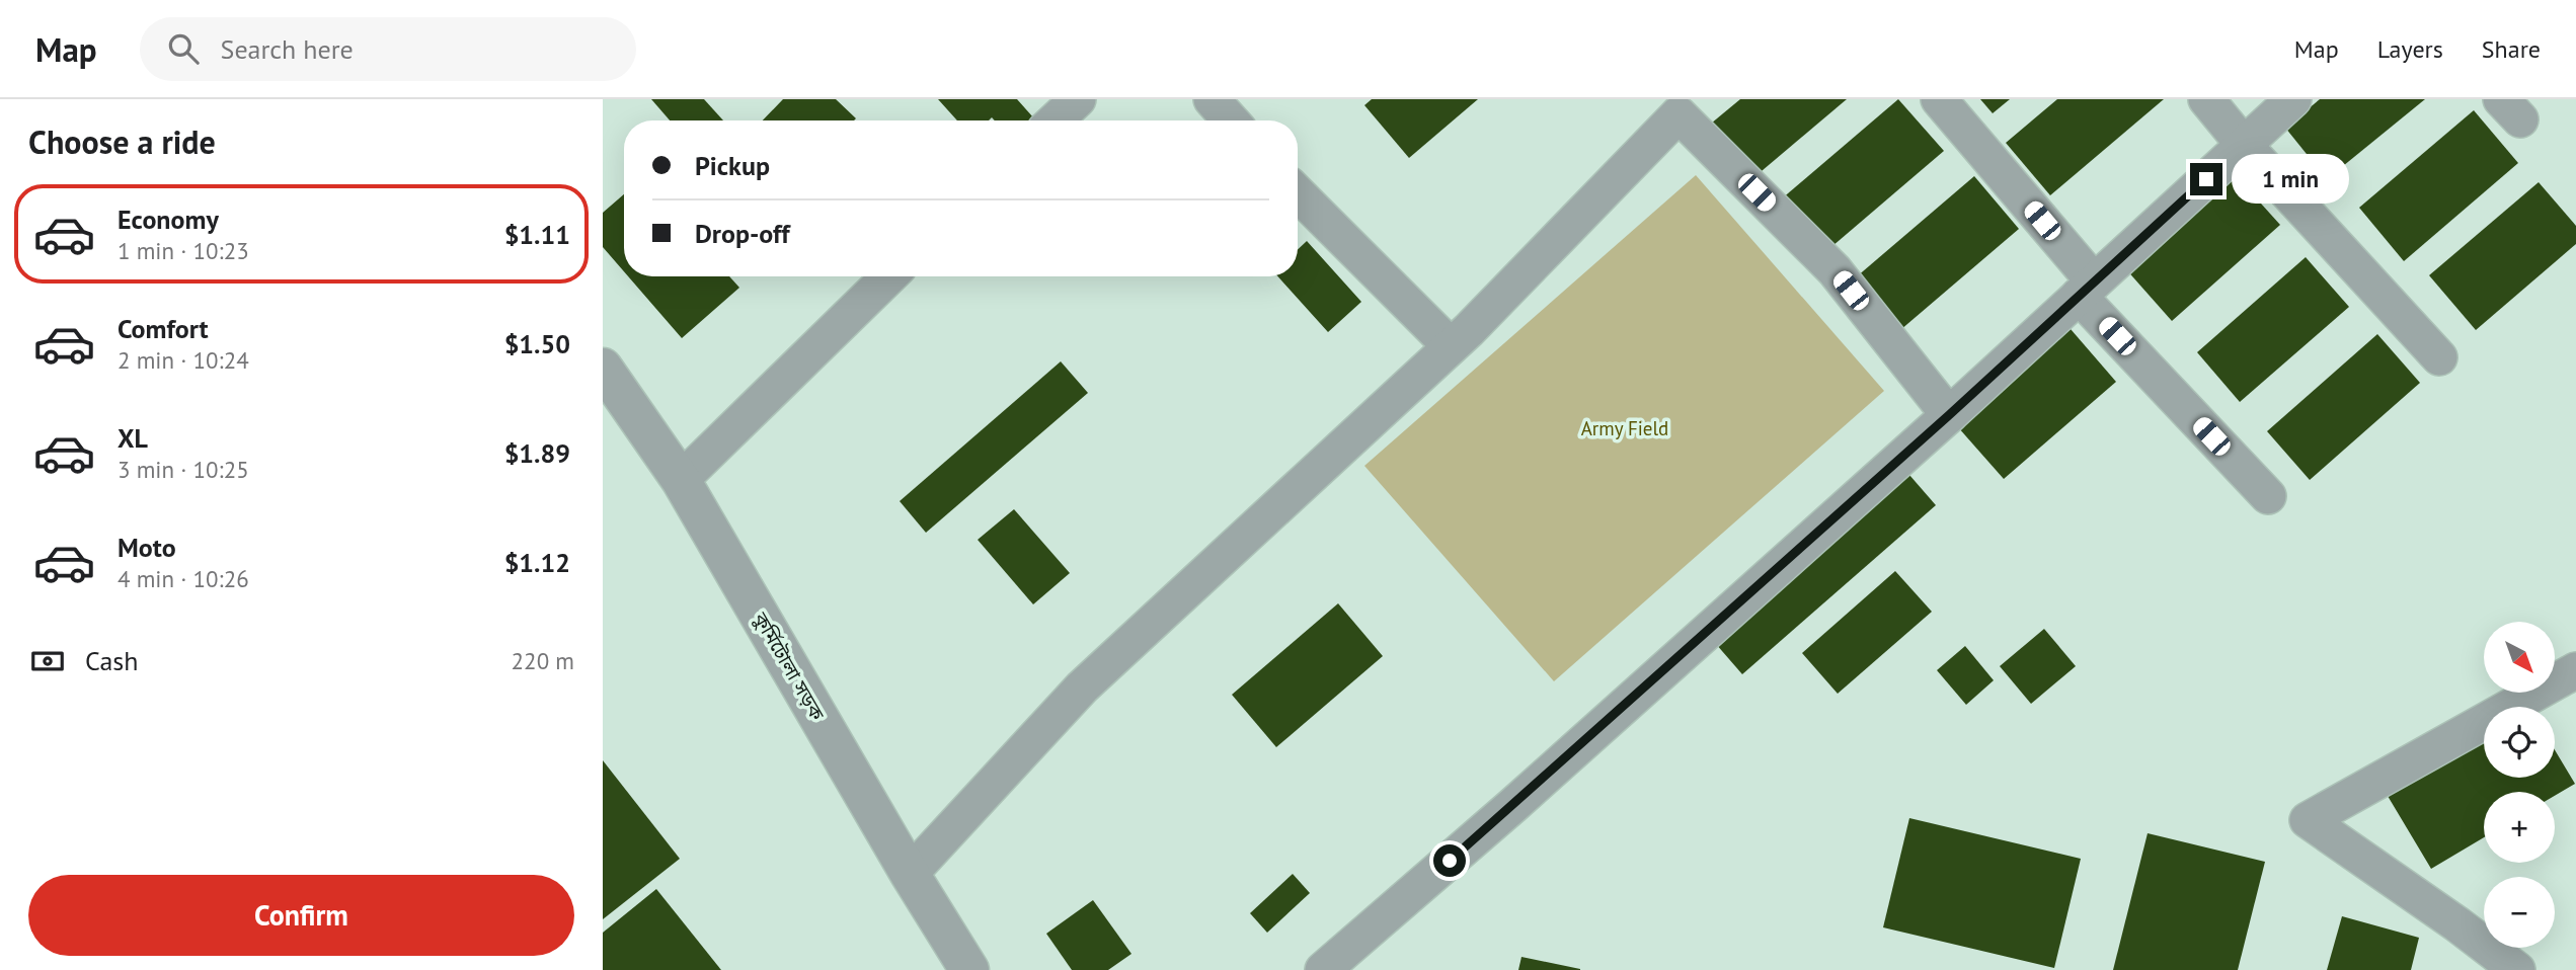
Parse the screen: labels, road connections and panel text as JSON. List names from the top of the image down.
{
  "streets": {
    "street": ["কুর্মিটোলা সড়ক"]
  },
  "parks": ["Army Field"],
  "north": "bottom right",
  "page": {
    "header": "Map",
    "search": "Search here",
    "nav": ["Map", "Layers", "Share"],
    "heading": "Choose a ride",
    "banner": ["Pickup", "Drop-off"],
    "bubble": "1 min",
    "list": [
      {
        "name": "Economy",
        "note": "1 min · 10:23",
        "value": "$1.11"
      },
      {
        "name": "Comfort",
        "note": "2 min · 10:24",
        "value": "$1.50"
      },
      {
        "name": "XL",
        "note": "3 min · 10:25",
        "value": "$1.89"
      },
      {
        "name": "Moto",
        "note": "4 min · 10:26",
        "value": "$1.12"
      }
    ],
    "pay": ["Cash", "220 m"],
    "map_buttons": ["+", "−"],
    "buttons": "Confirm"
  }
}
